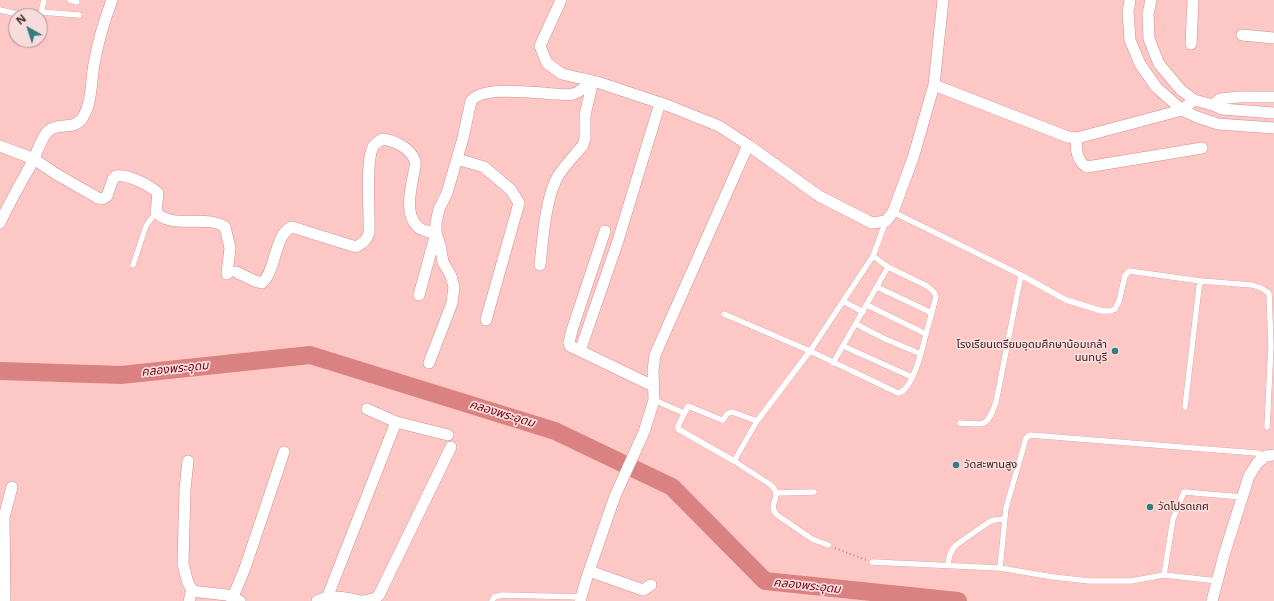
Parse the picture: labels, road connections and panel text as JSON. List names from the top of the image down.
{
  "water": ["คลองพระอุดม"],
  "places": ["โรงเรียนเตรียมอุดมศึกษาน้อมเกล้า นนทบุรี", "วัดสะพานสูง", "วัดโปรดเกศ"],
  "north": "top left"
}
